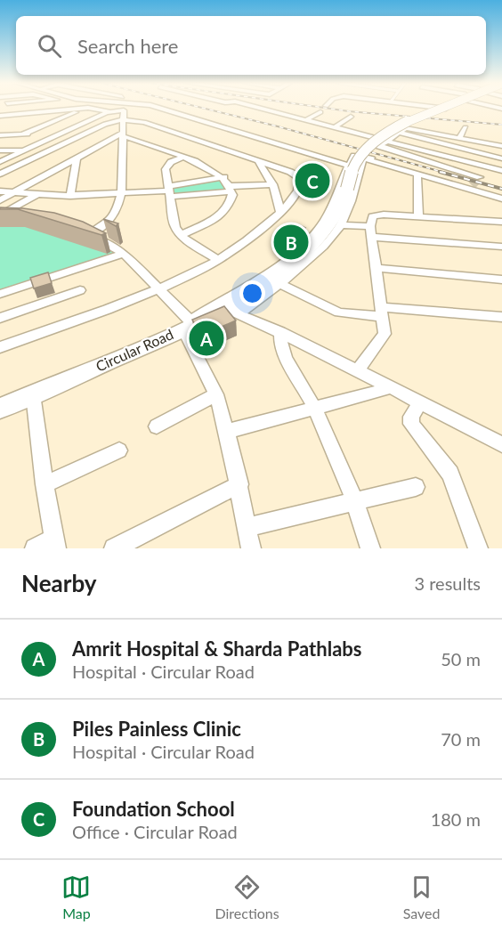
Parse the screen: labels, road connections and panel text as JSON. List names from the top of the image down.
{
  "streets": {
    "main road": ["Circular Road"]
  },
  "page": {
    "search": "Search here",
    "pins": ["C", "B", "A"],
    "heading": ["Nearby", "3 results"],
    "list": [
      {
        "mark": "A",
        "name": "Amrit Hospital & Sharda Pathlabs",
        "note": "Hospital · Circular Road",
        "value": "50 m"
      },
      {
        "mark": "B",
        "name": "Piles Painless Clinic",
        "note": "Hospital · Circular Road",
        "value": "70 m"
      },
      {
        "mark": "C",
        "name": "Foundation School",
        "note": "Office · Circular Road",
        "value": "180 m"
      }
    ],
    "nav": ["Map", "Directions", "Saved"]
  }
}
